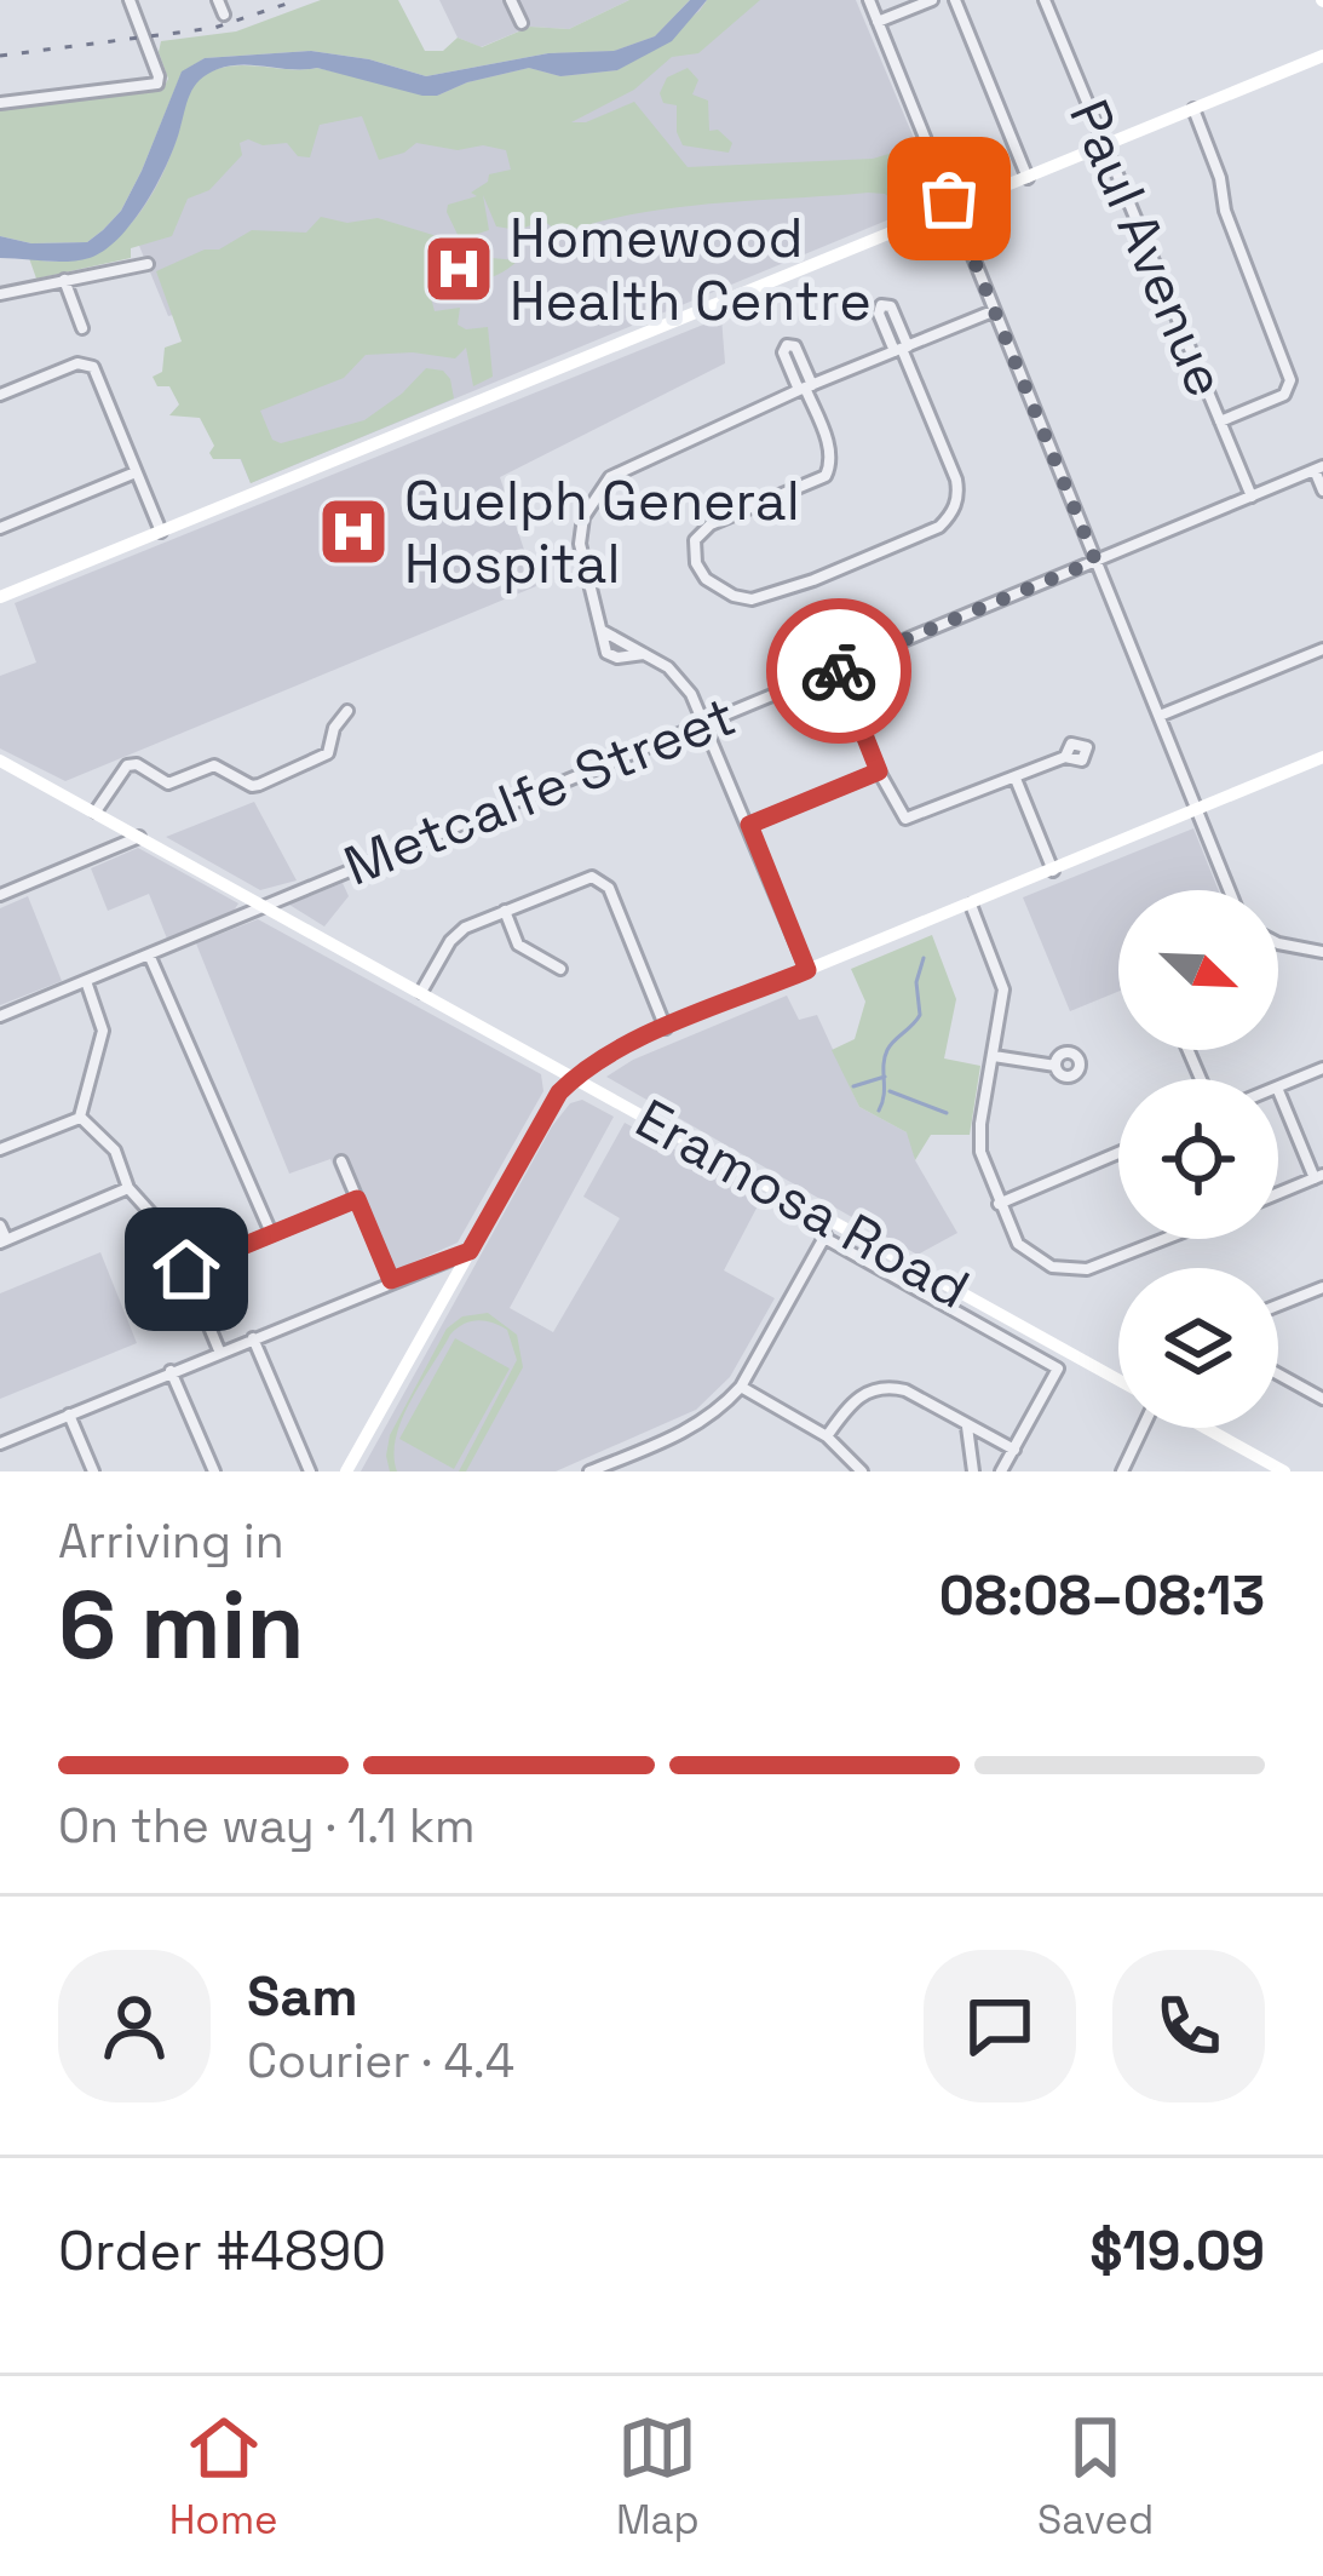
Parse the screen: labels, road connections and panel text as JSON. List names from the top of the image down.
{
  "streets": {
    "main road": ["Eramosa Road"],
    "street": ["Paul Avenue", "Metcalfe Street"]
  },
  "crossings": [
    ["Paul Avenue", "Metcalfe Street"],
    ["Metcalfe Street", "Eramosa Road"]
  ],
  "places": {
    "hospital": ["Homewood Health Centre", "Guelph General Hospital"]
  },
  "north": "bottom right",
  "page": {
    "heading": ["6 min", "Arriving in", "08:08–08:13"],
    "panel": [
      "Sam",
      "Courier · 4.4",
      "Order #4890",
      "$19.09"
    ],
    "bar": "On the way · 1.1 km",
    "tabs": ["Home", "Map", "Saved"]
  }
}
